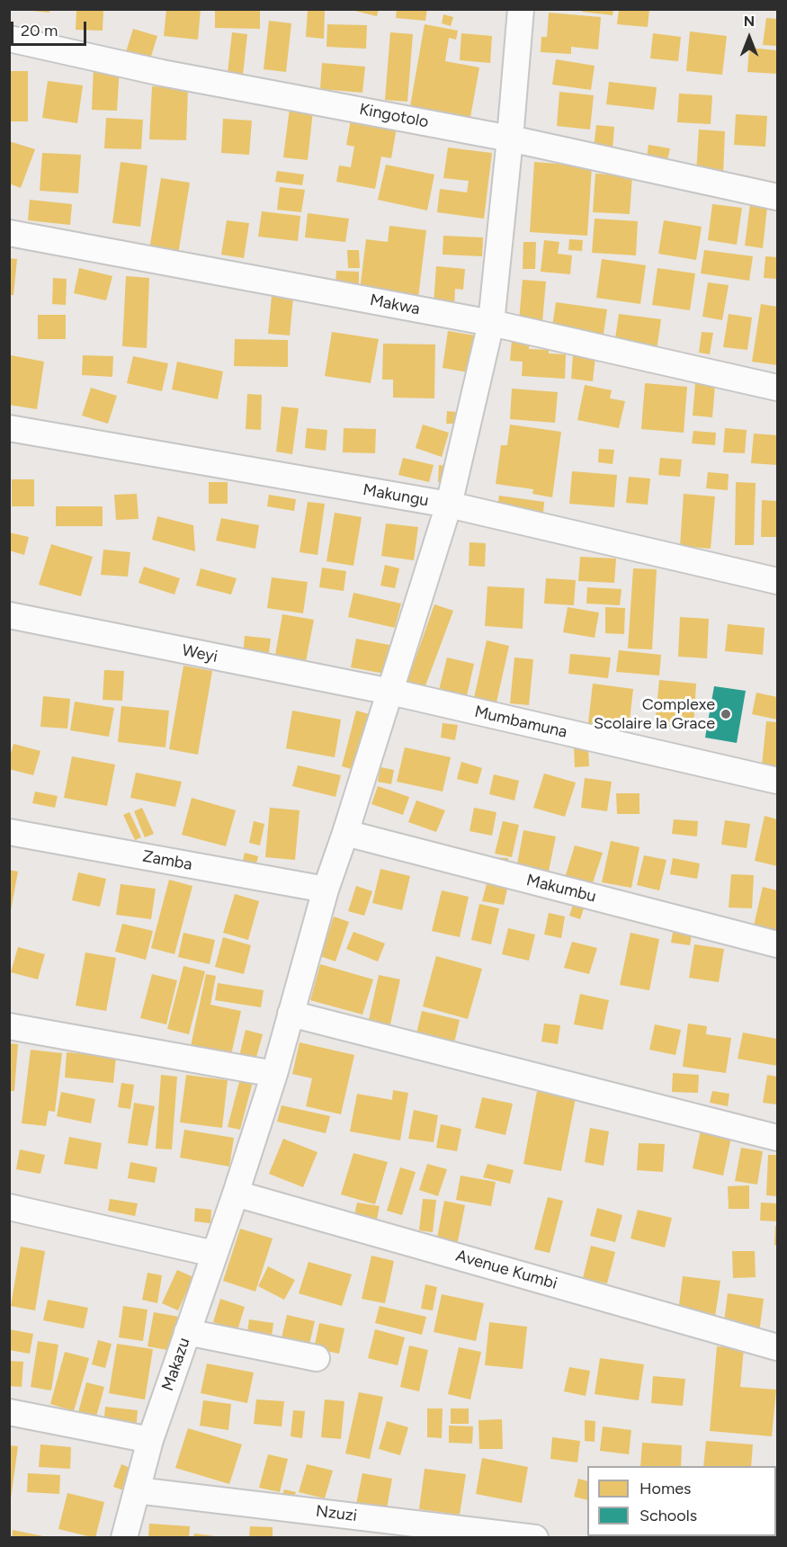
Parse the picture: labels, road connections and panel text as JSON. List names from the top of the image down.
{
  "streets": {
    "street": [
      "Kingotolo",
      "Makwa",
      "Makungu",
      "Weyi",
      "Mumbamuna",
      "Zamba",
      "Makumbu",
      "Avenue Kumbi",
      "Makazu",
      "Nzuzi"
    ]
  },
  "crossings": [
    ["Kingotolo", "Makazu"],
    ["Makwa", "Makazu"],
    ["Makungu", "Makazu"],
    ["Weyi", "Mumbamuna"],
    ["Weyi", "Makazu"],
    ["Mumbamuna", "Makazu"],
    ["Zamba", "Makazu"],
    ["Makumbu", "Makazu"],
    ["Avenue Kumbi", "Makazu"],
    ["Makazu", "Nzuzi"]
  ],
  "places": ["Complexe Scolaire la Grace"],
  "legend": ["Homes", "Schools"],
  "scale_bar": "20 m",
  "north": "top"
}
